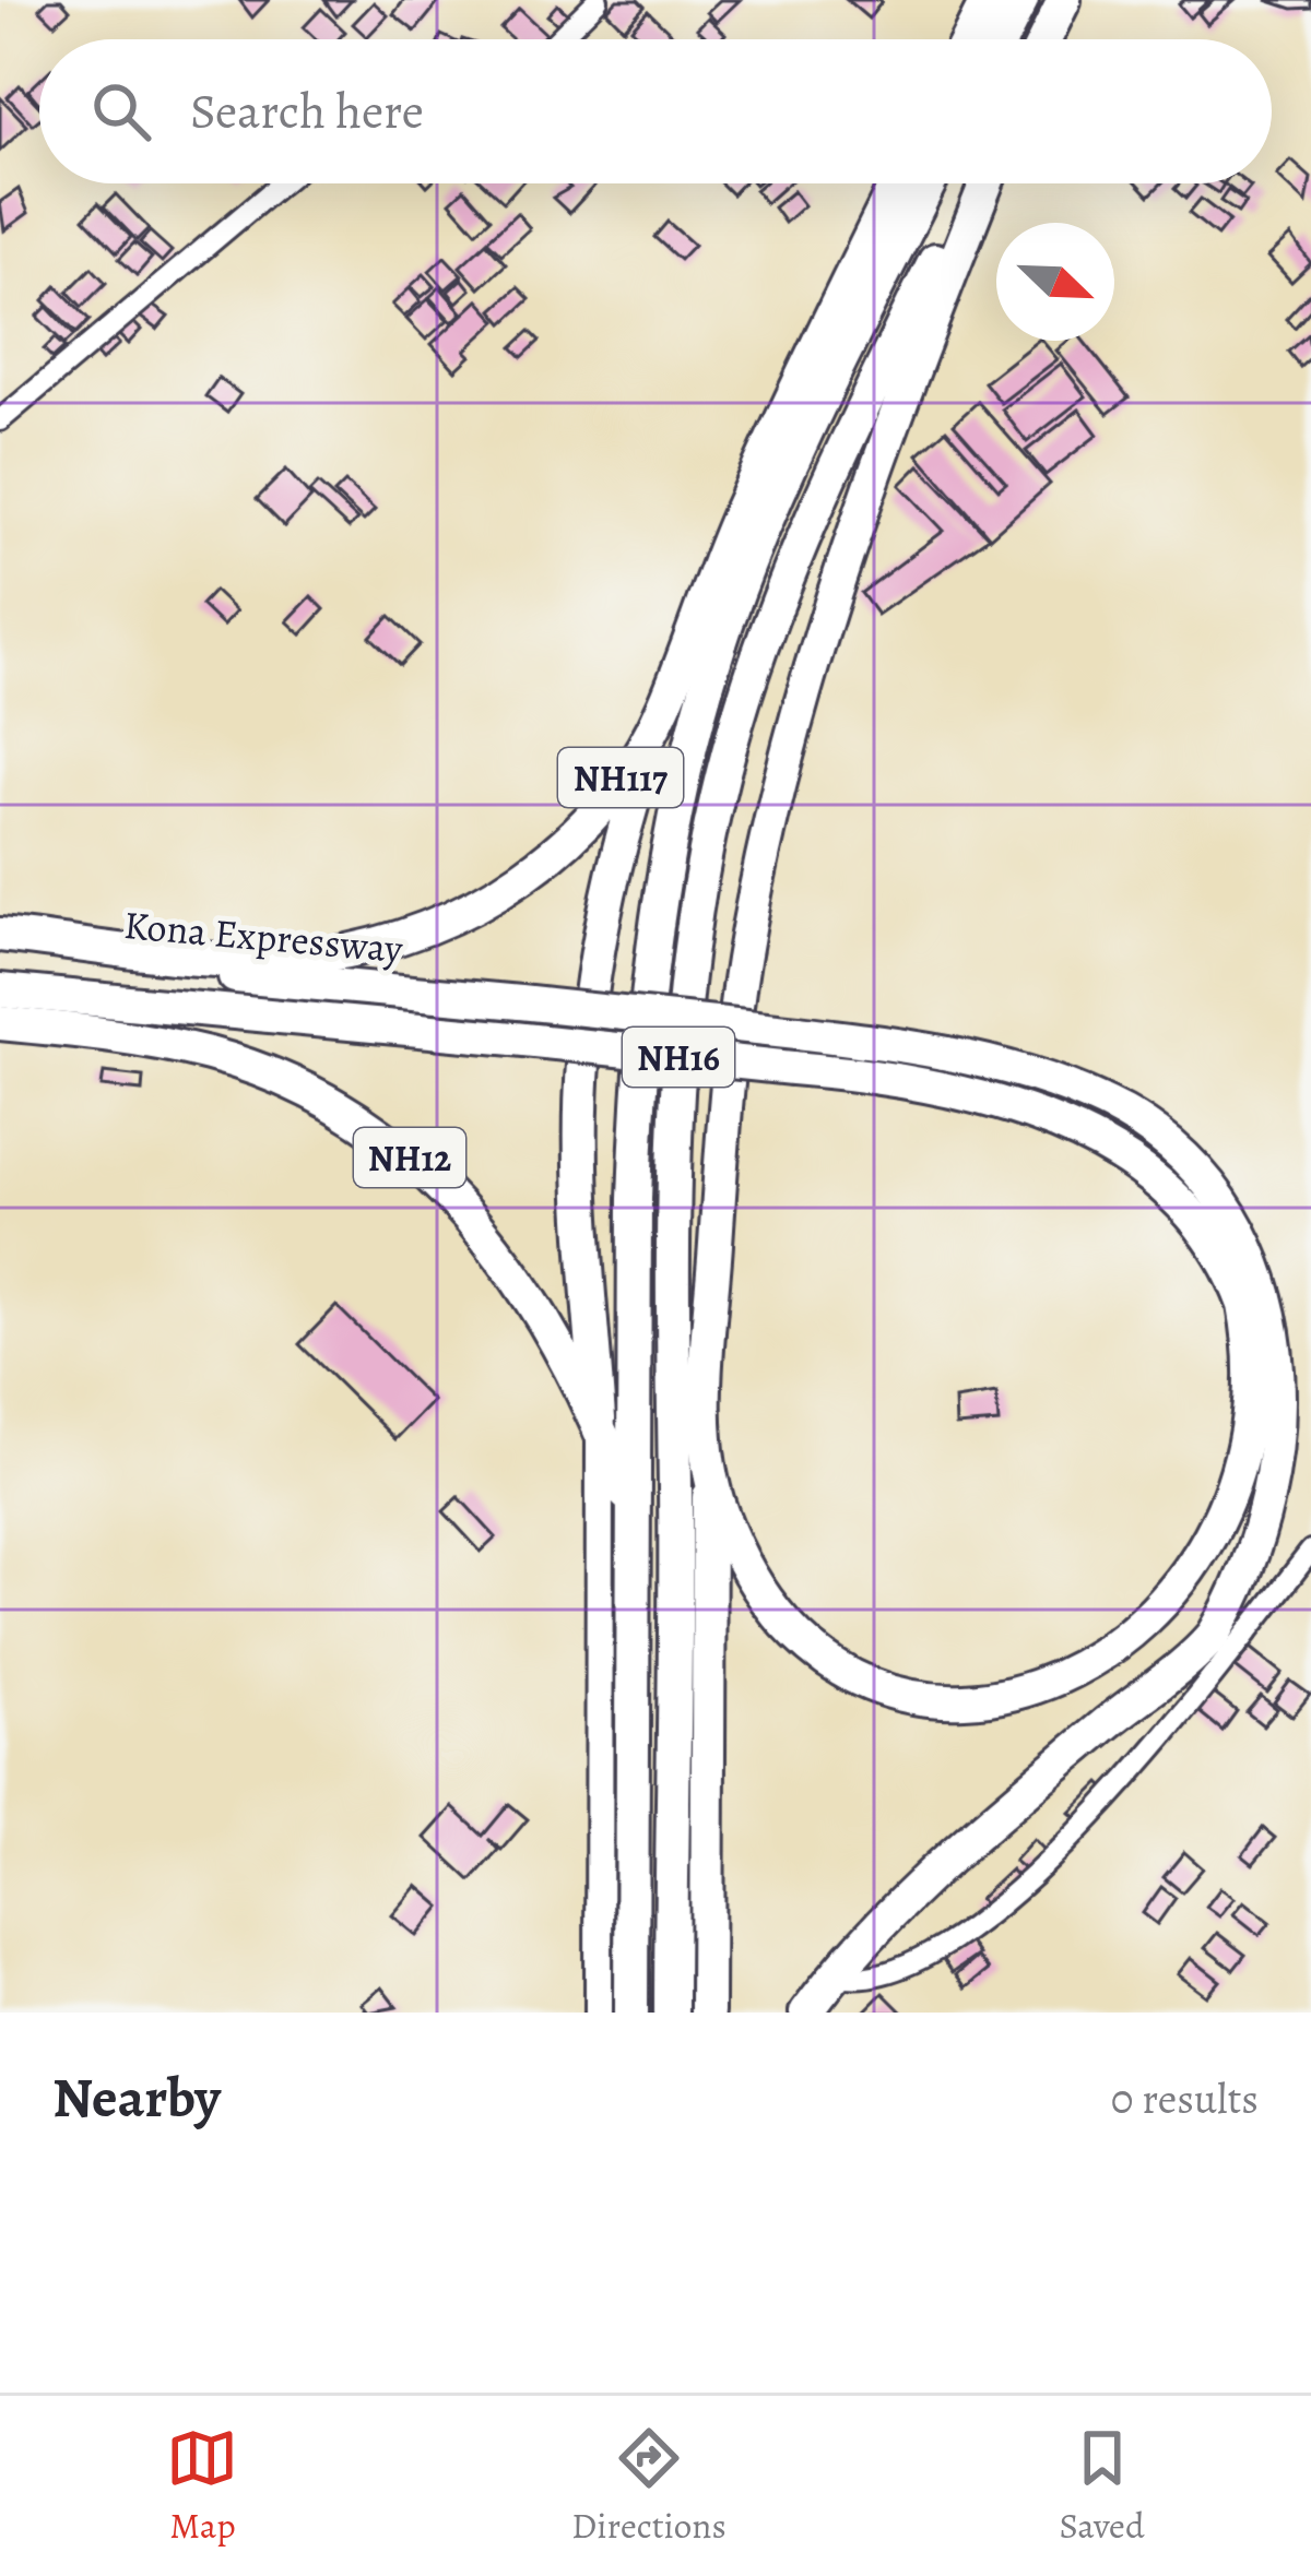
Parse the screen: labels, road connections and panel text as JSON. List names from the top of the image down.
{
  "streets": {
    "highway": [
      "NH117",
      "Kona Expressway",
      "NH16",
      "NH12"
    ]
  },
  "crossings": [
    ["NH16", "NH12"]
  ],
  "north": "bottom right",
  "page": {
    "search": "Search here",
    "heading": ["Nearby", "0 results"],
    "nav": ["Map", "Directions", "Saved"]
  }
}
